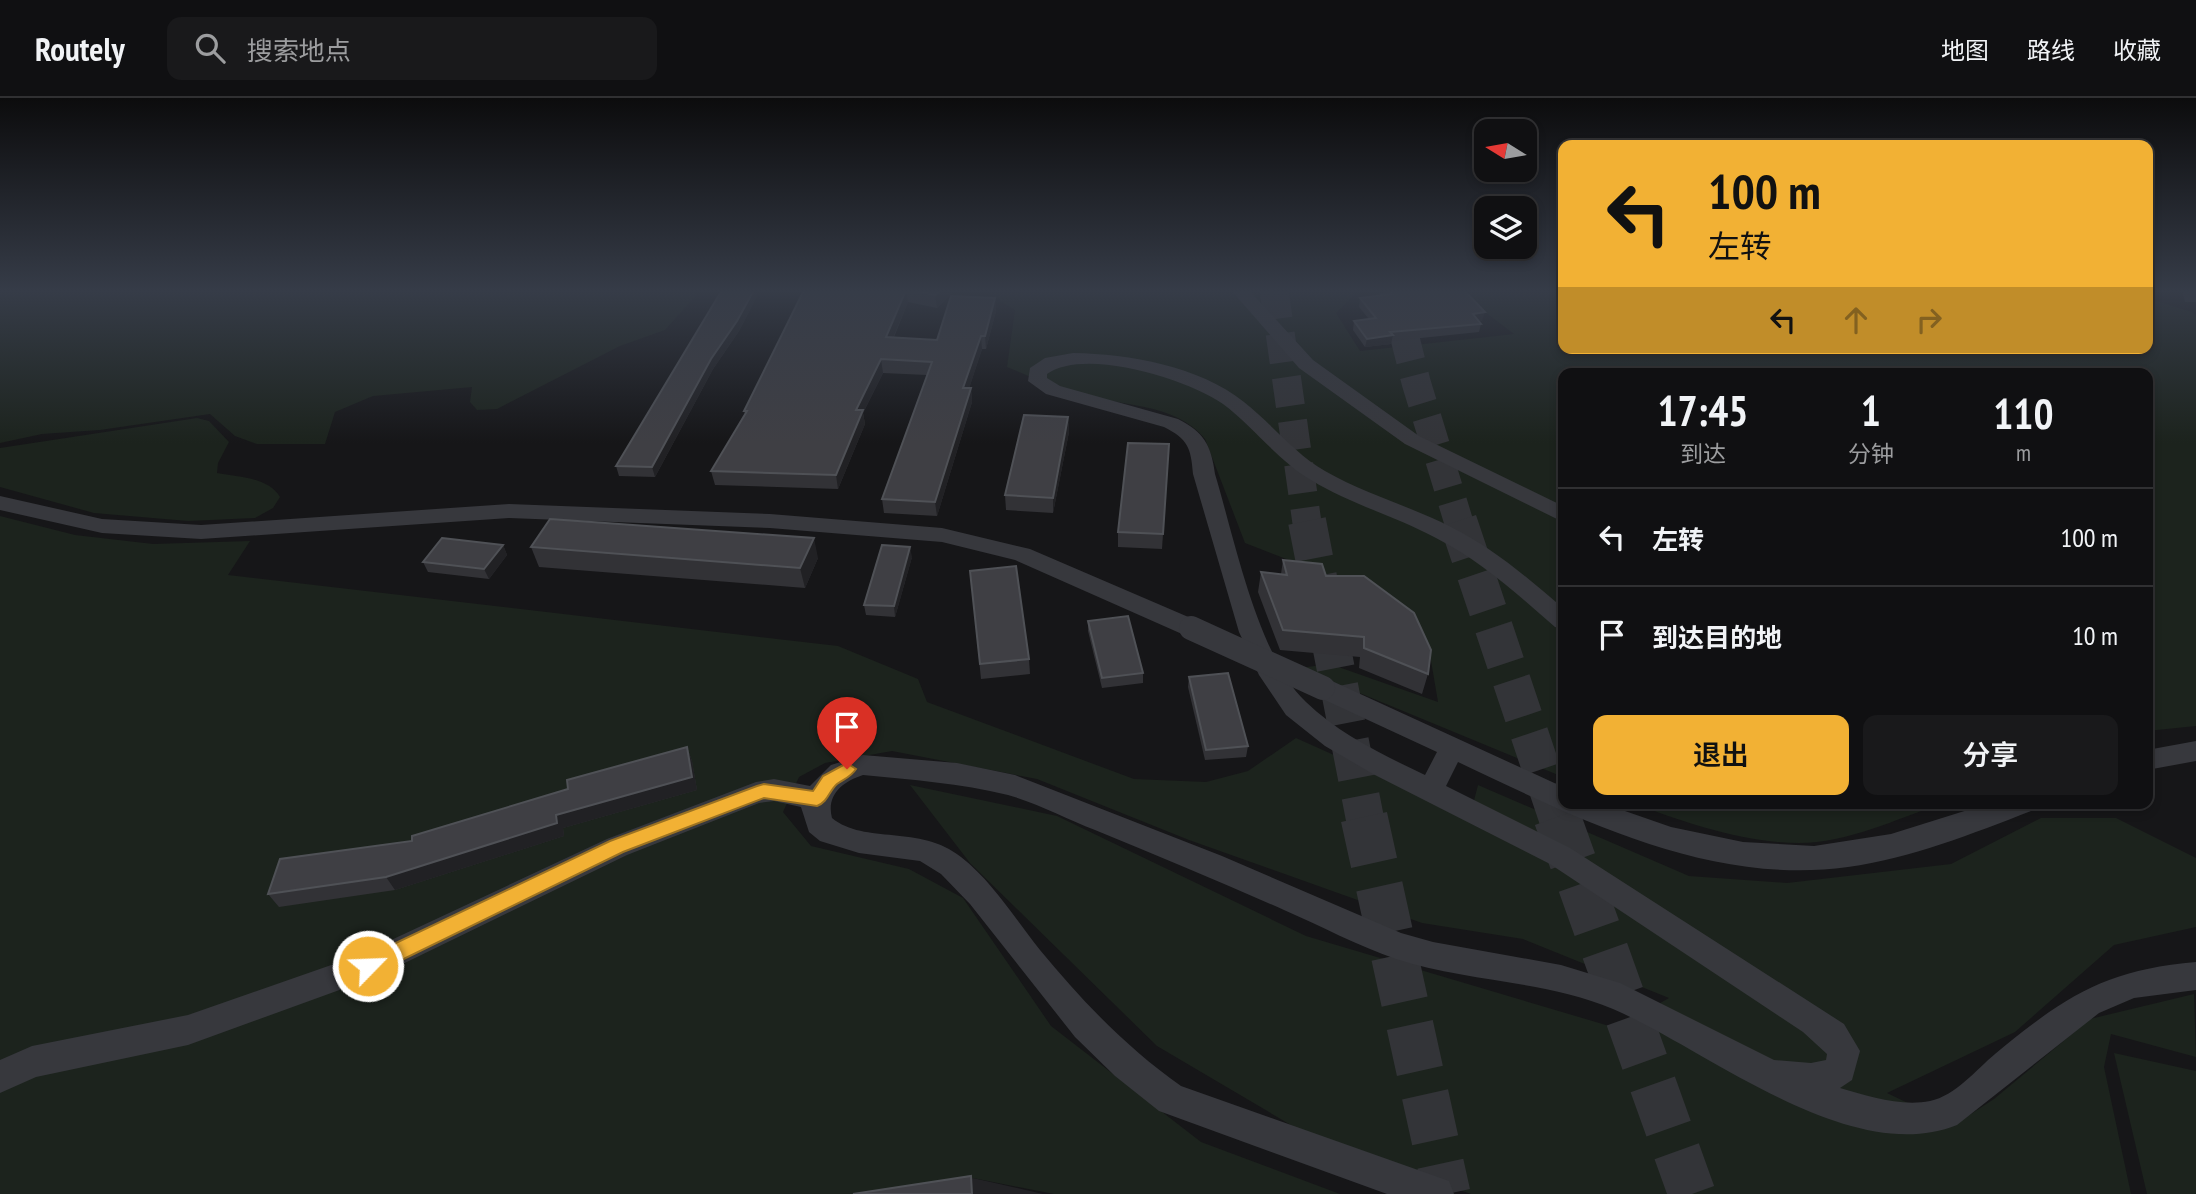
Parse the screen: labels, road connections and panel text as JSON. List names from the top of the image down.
{
  "north": "left",
  "page": {
    "header": "Routely",
    "search": "搜索地点",
    "nav": ["地图", "路线", "收藏"],
    "turn": ["100 m", "左转"],
    "eta": [
      "17:45",
      "到达",
      "1",
      "分钟",
      "110",
      "m"
    ],
    "list": [
      {
        "name": "左转",
        "value": "100 m"
      },
      {
        "name": "到达目的地",
        "value": "10 m"
      }
    ],
    "buttons": ["退出", "分享"]
  }
}
